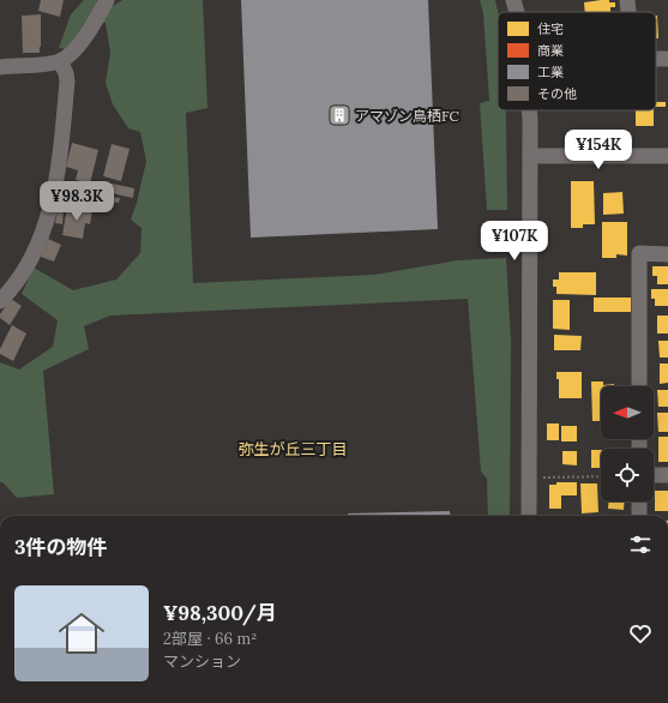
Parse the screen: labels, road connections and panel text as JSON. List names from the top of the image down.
{
  "districts": ["弥生が丘三丁目"],
  "places": {
    "building": ["アマゾン鳥栖FC"]
  },
  "legend": [
    "住宅",
    "商業",
    "工業",
    "その他"
  ],
  "north": "left",
  "page": {
    "price": ["¥154K", "¥98.3K", "¥107K"],
    "heading": "3件の物件",
    "list": [
      {
        "name": "¥98,300/月",
        "note": "2部屋 · 66 m² · マンション"
      }
    ]
  }
}
